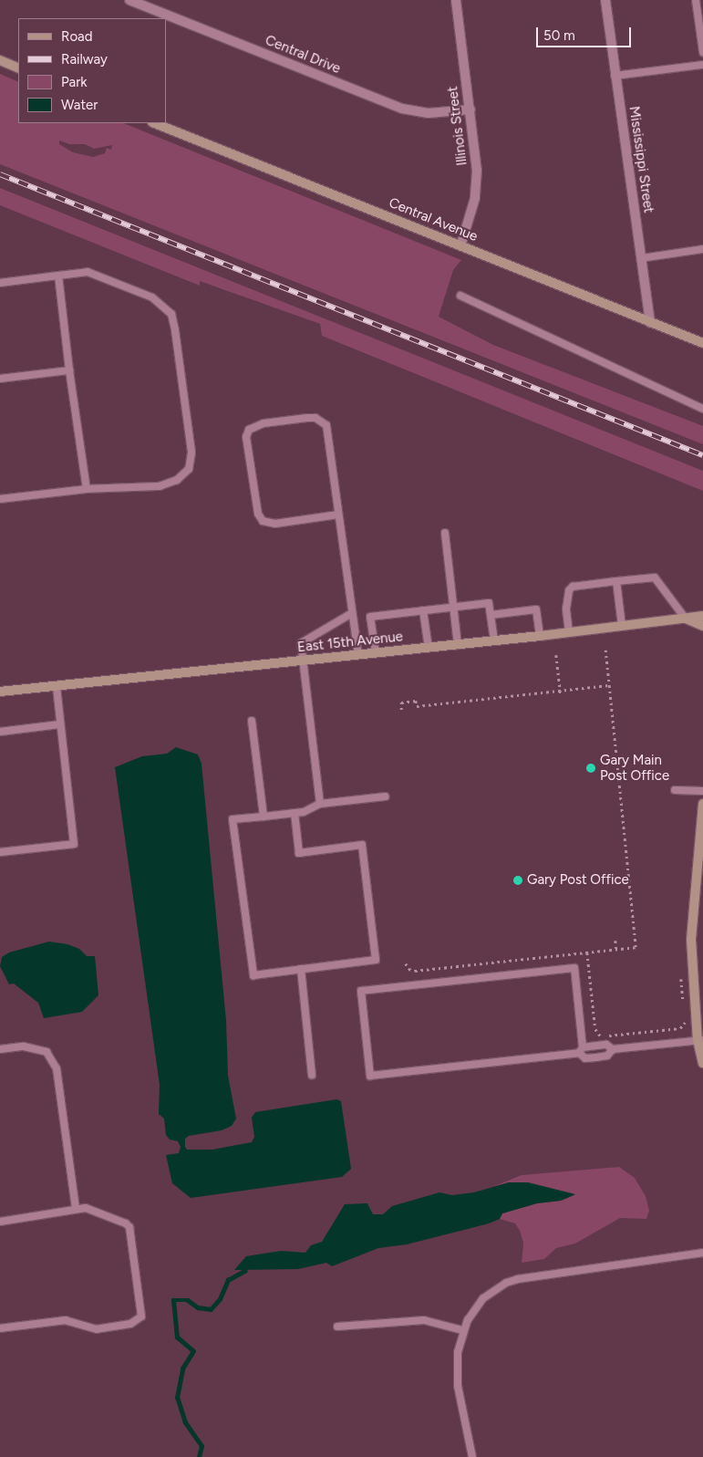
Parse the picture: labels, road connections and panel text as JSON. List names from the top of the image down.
{
  "streets": {
    "main road": ["Central Avenue", "East 15th Avenue"],
    "street": ["Central Drive", "Illinois Street", "Mississippi Street"]
  },
  "crossings": [
    ["Central Drive", "Illinois Street"],
    ["Illinois Street", "Central Avenue"],
    ["Mississippi Street", "Central Avenue"]
  ],
  "places": ["Gary Main Post Office", "Gary Post Office"],
  "legend": [
    "Road",
    "Railway",
    "Park",
    "Water"
  ],
  "scale_bar": "50 m"
}
